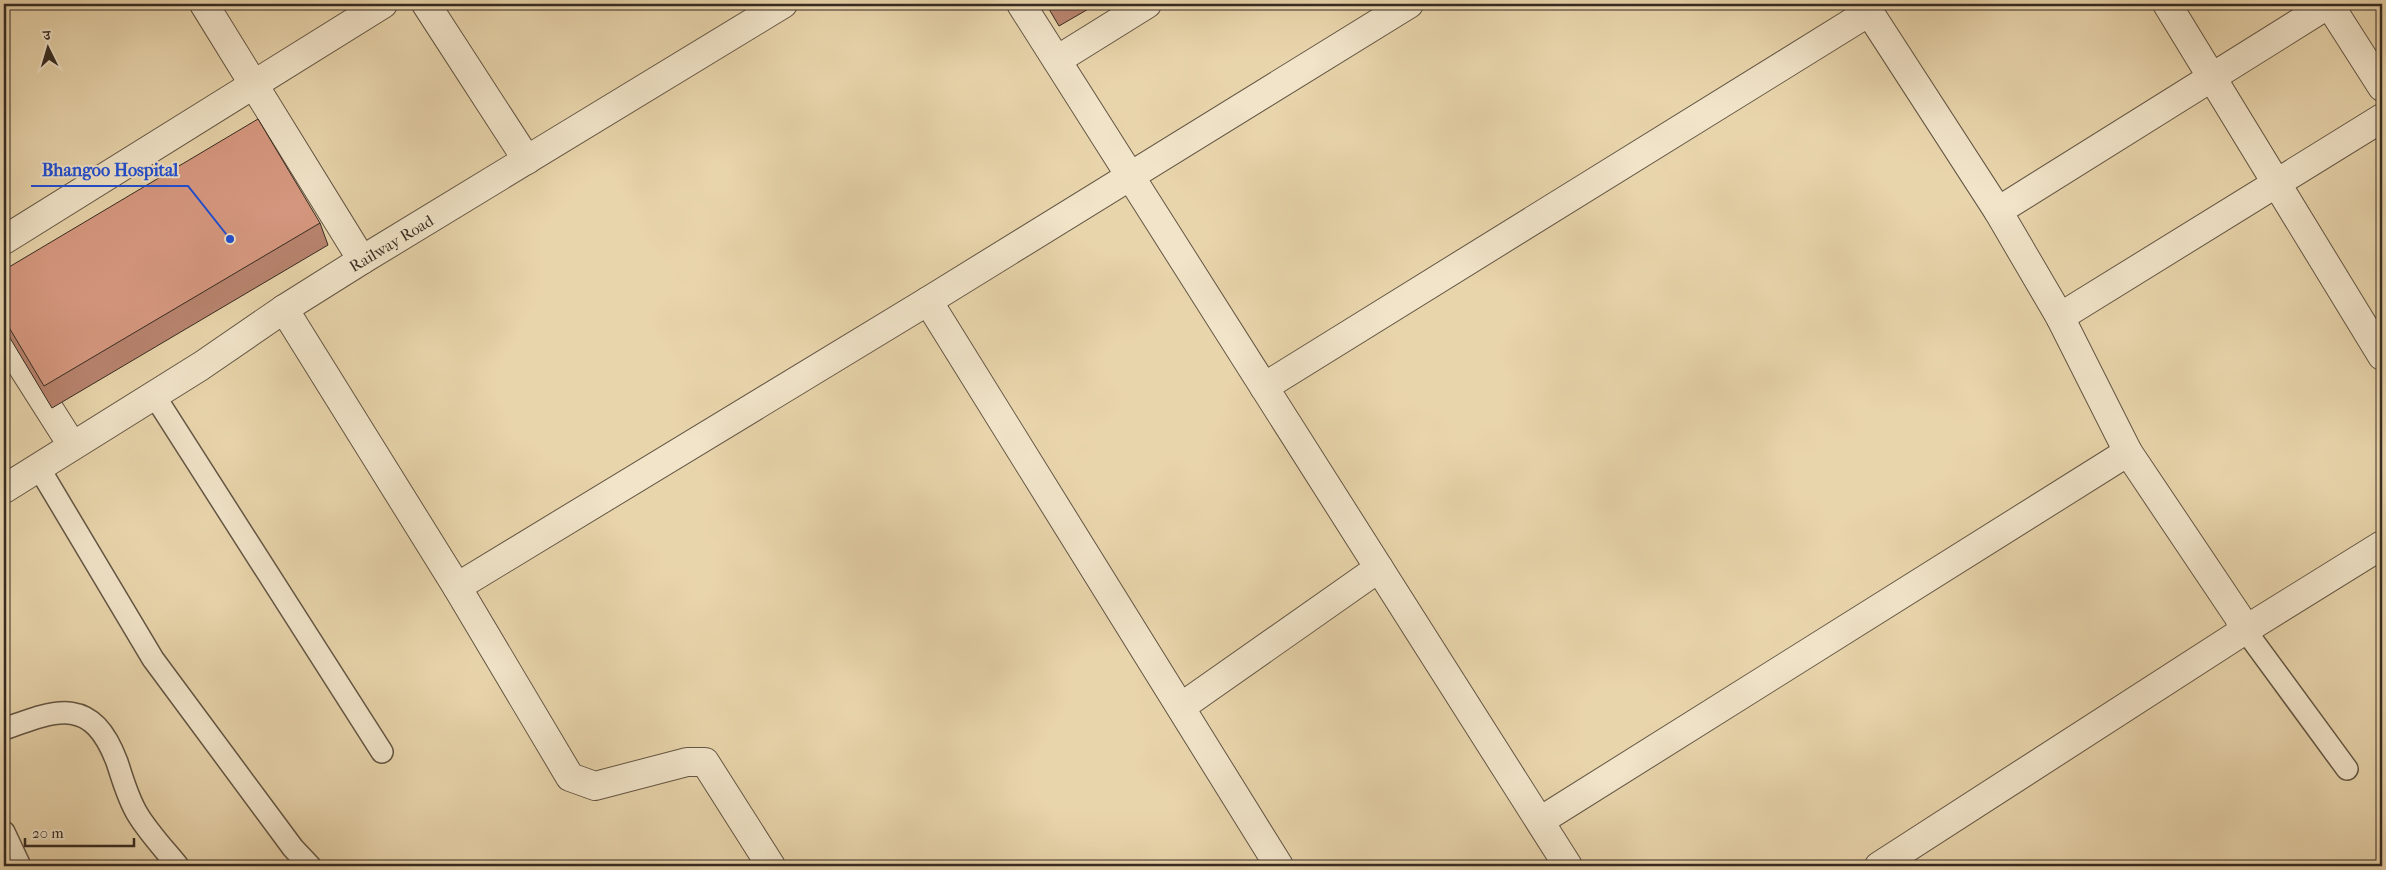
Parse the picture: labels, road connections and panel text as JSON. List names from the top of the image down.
{
  "streets": {
    "street": ["Railway Road"]
  },
  "places": ["Bhangoo Hospital"],
  "scale_bar": "20 m",
  "north": "top"
}
